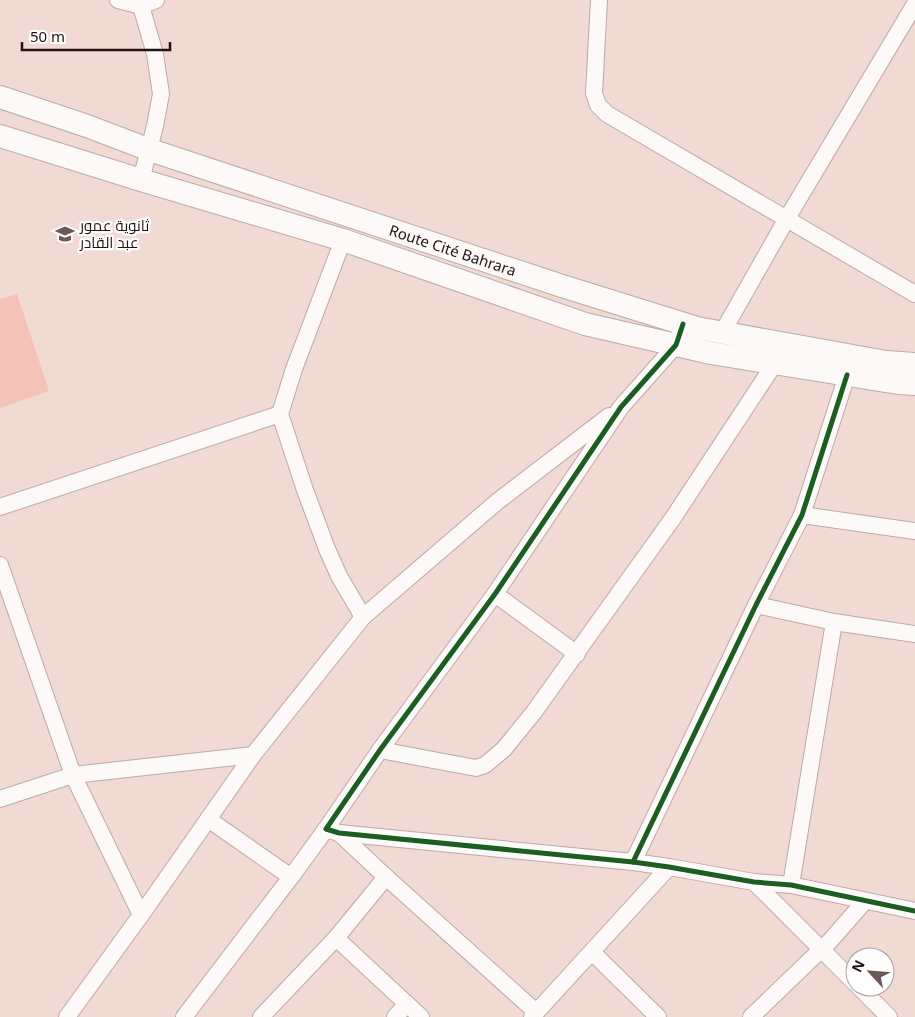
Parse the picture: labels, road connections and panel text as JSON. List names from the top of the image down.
{
  "streets": {
    "main road": ["Route Cité Bahrara"]
  },
  "places": {
    "school or university": ["ثانوية عمور عبد القادر"]
  },
  "scale_bar": "50 m",
  "north": "top left"
}
